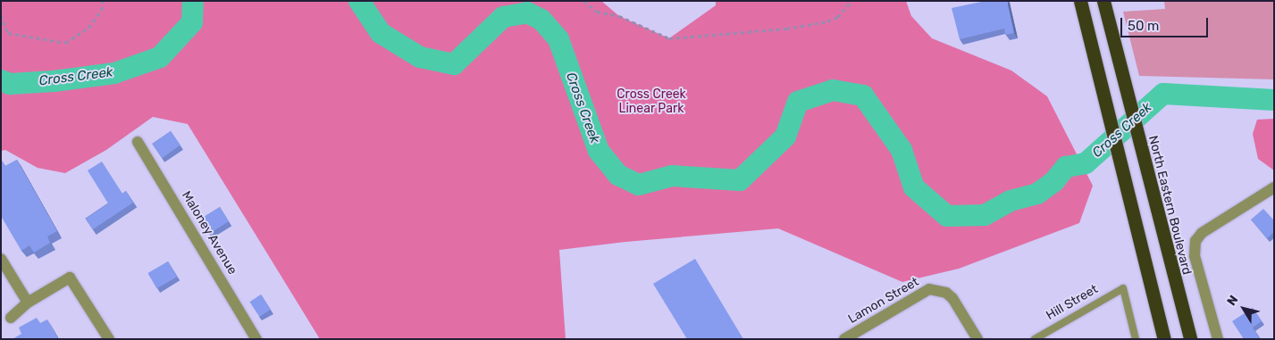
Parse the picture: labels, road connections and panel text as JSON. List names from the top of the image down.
{
  "streets": {
    "highway": ["North Eastern Boulevard"],
    "street": ["Maloney Avenue", "Lamon Street"],
    "lane": ["Hill Street"]
  },
  "water": ["Cross Creek"],
  "parks": ["Cross Creek Linear Park"],
  "scale_bar": "50 m",
  "north": "top left"
}
